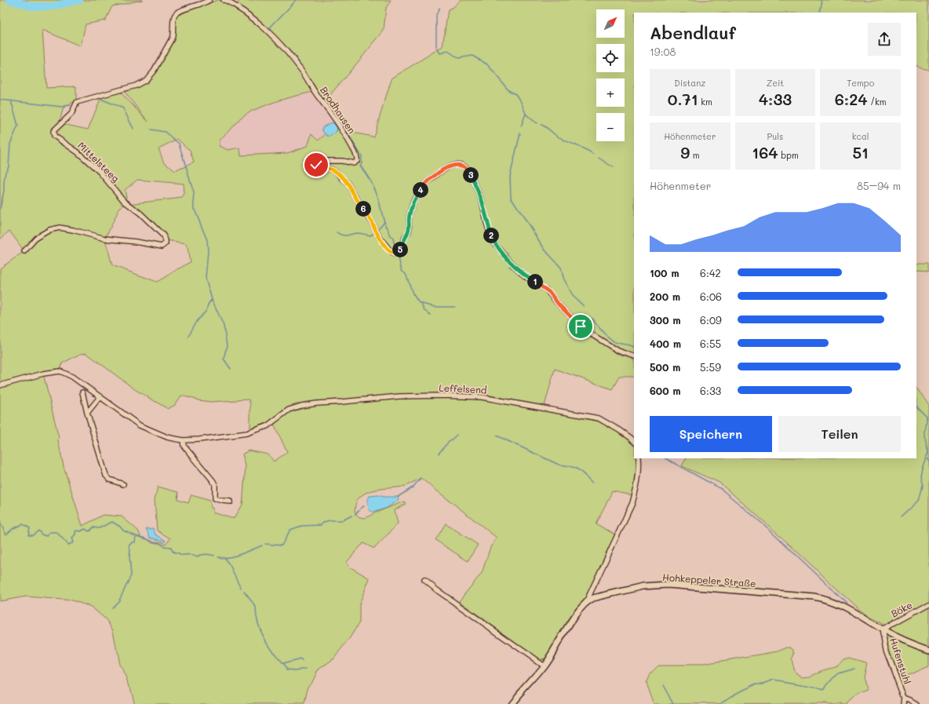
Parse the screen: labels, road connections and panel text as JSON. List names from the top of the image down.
{
  "streets": {
    "street": [
      "Brodhausen",
      "Mittelsteeg",
      "Leffelsend",
      "Hohkeppeler Straße",
      "Böke",
      "Hufenstuhl"
    ]
  },
  "crossings": [
    ["Hohkeppeler Straße", "Böke"],
    ["Hohkeppeler Straße", "Hufenstuhl"],
    ["Böke", "Hufenstuhl"]
  ],
  "north": "top right",
  "page": {
    "map_buttons": ["+", "−"],
    "heading": ["Abendlauf", "19:08"],
    "stats": [
      ["Distanz", "0.71 km"],
      ["Zeit", "4:33"],
      ["Tempo", "6:24 /km"],
      ["Höhenmeter", "9 m"],
      ["Puls", "164 bpm"],
      ["kcal", "51"]
    ],
    "pins": [
      "3",
      "4",
      "6",
      "2",
      "5",
      "1"
    ],
    "chart": ["Höhenmeter", "85–94 m"],
    "list": [
      {
        "name": "100 m",
        "note": "6:42"
      },
      {
        "name": "200 m",
        "note": "6:06"
      },
      {
        "name": "300 m",
        "note": "6:09"
      },
      {
        "name": "400 m",
        "note": "6:55"
      },
      {
        "name": "500 m",
        "note": "5:59"
      },
      {
        "name": "600 m",
        "note": "6:33"
      }
    ],
    "buttons": ["Speichern", "Teilen"]
  }
}
